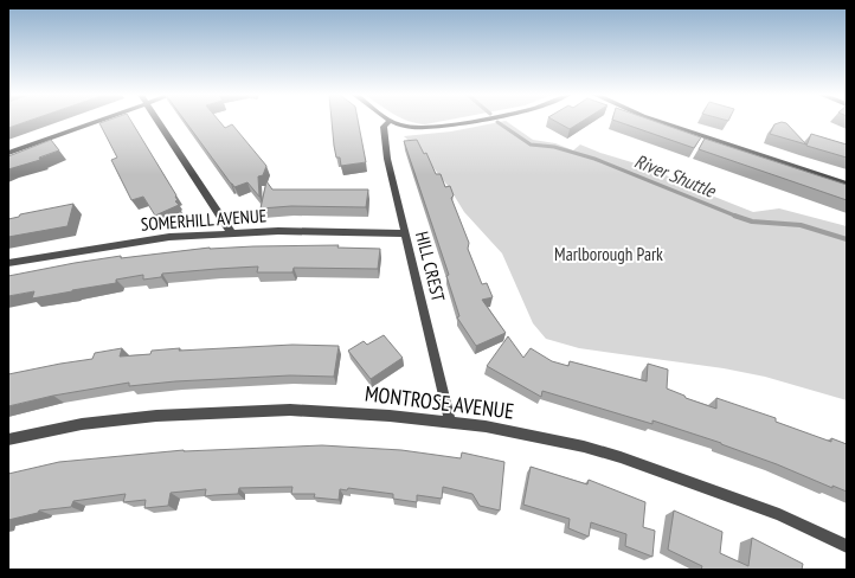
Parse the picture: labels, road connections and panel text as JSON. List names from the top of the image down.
{
  "streets": {
    "street": ["SOMERHILL AVENUE", "HILL CREST", "MONTROSE AVENUE"]
  },
  "crossings": [
    ["SOMERHILL AVENUE", "HILL CREST"],
    ["HILL CREST", "MONTROSE AVENUE"]
  ],
  "water": ["River Shuttle"],
  "parks": ["Marlborough Park"]
}
